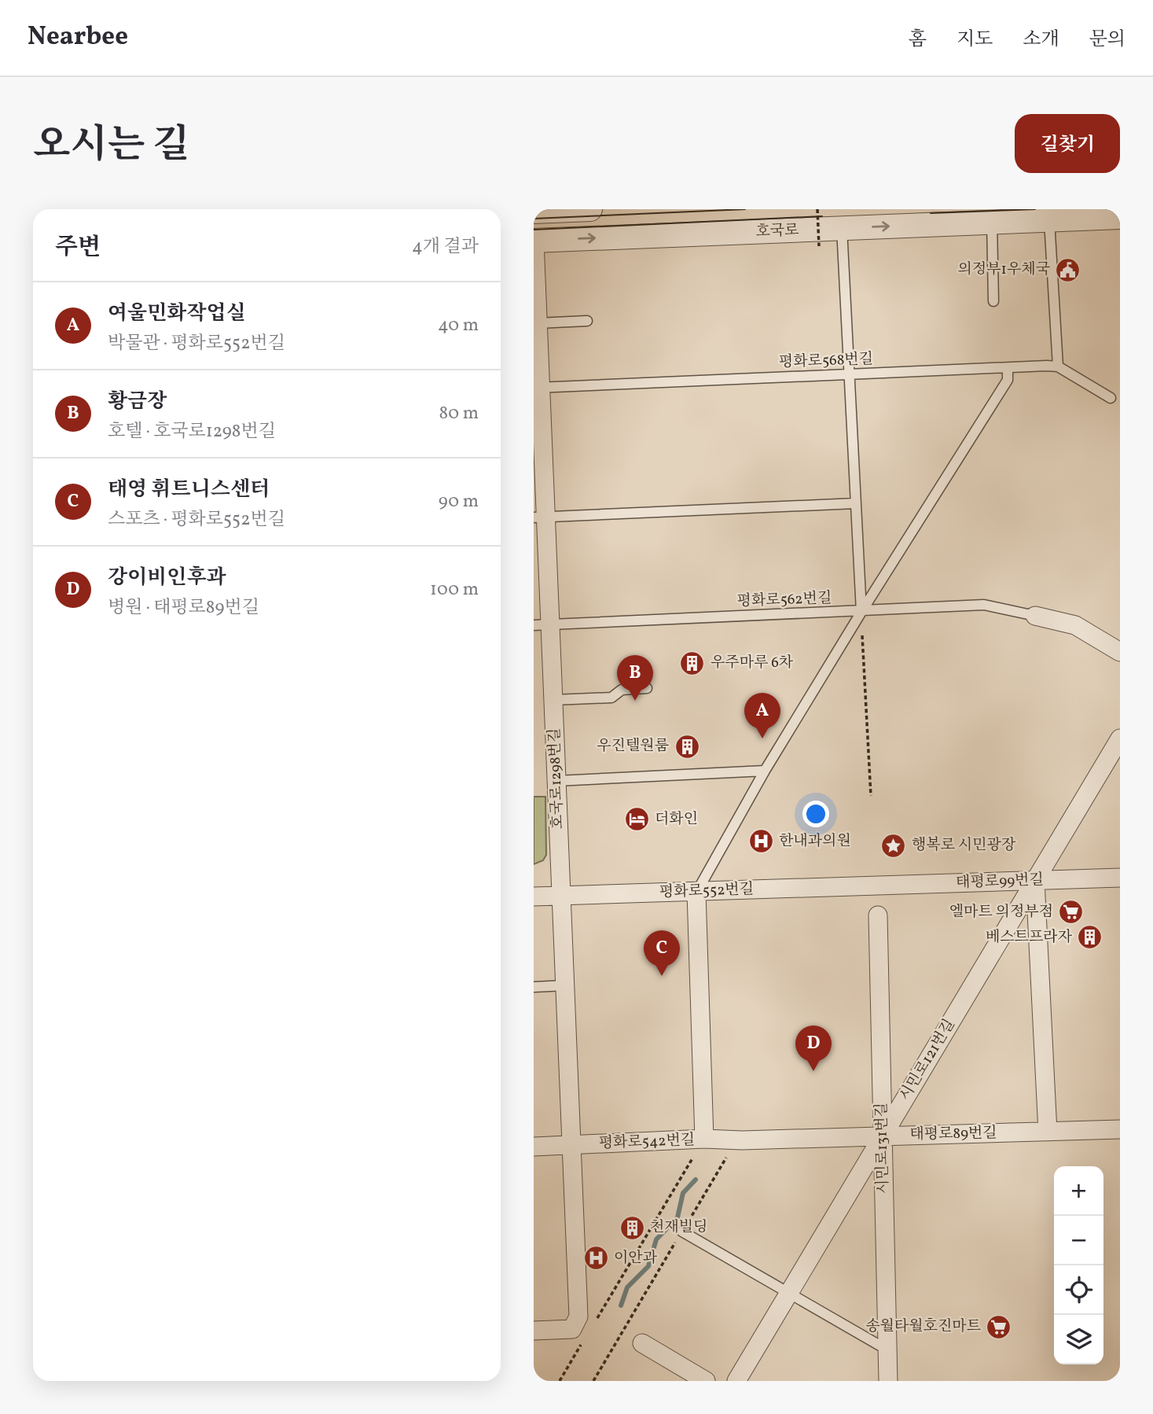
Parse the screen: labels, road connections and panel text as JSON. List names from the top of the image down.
{
  "streets": {
    "street": [
      "호국로",
      "호국로1298번길",
      "태평로99번길",
      "평화로552번길",
      "시민로121번길",
      "태평로89번길",
      "평화로542번길",
      "시민로131번길"
    ],
    "lane": ["평화로568번길", "평화로562번길"]
  },
  "crossings": [
    ["호국로", "호국로1298번길"],
    ["평화로568번길", "호국로1298번길"],
    ["평화로562번길", "호국로1298번길"],
    ["호국로1298번길", "평화로552번길"],
    ["호국로1298번길", "평화로542번길"],
    ["태평로99번길", "평화로552번길"],
    ["태평로99번길", "시민로121번길"],
    ["시민로121번길", "태평로89번길"],
    ["시민로121번길", "시민로131번길"],
    ["태평로89번길", "평화로542번길"],
    ["태평로89번길", "시민로131번길"]
  ],
  "one_way": ["호국로"],
  "places": {
    "public building": ["의정부1우체국"],
    "building": [
      "우주마루 6차",
      "우진텔원룸",
      "베스트프라자",
      "천재빌딩"
    ],
    "hotel": ["더화인"],
    "hospital": ["한내과의원", "이안과"],
    "place": ["행복로 시민광장"],
    "supermarket": ["엘마트 의정부점", "송월타월호진마트"]
  },
  "page": {
    "header": "Nearbee",
    "nav": [
      "홈",
      "지도",
      "소개",
      "문의"
    ],
    "title": "오시는 길",
    "buttons": "길찾기",
    "heading": ["주변", "4개 결과"],
    "list": [
      {
        "mark": "A",
        "name": "여울민화작업실",
        "note": "박물관 · 평화로552번길",
        "value": "40 m"
      },
      {
        "mark": "B",
        "name": "황금장",
        "note": "호텔 · 호국로1298번길",
        "value": "80 m"
      },
      {
        "mark": "C",
        "name": "태영 휘트니스센터",
        "note": "스포츠 · 평화로552번길",
        "value": "90 m"
      },
      {
        "mark": "D",
        "name": "강이비인후과",
        "note": "병원 · 태평로89번길",
        "value": "100 m"
      }
    ],
    "pins": [
      "B",
      "A",
      "C",
      "D"
    ],
    "map_buttons": ["+", "−"]
  }
}
